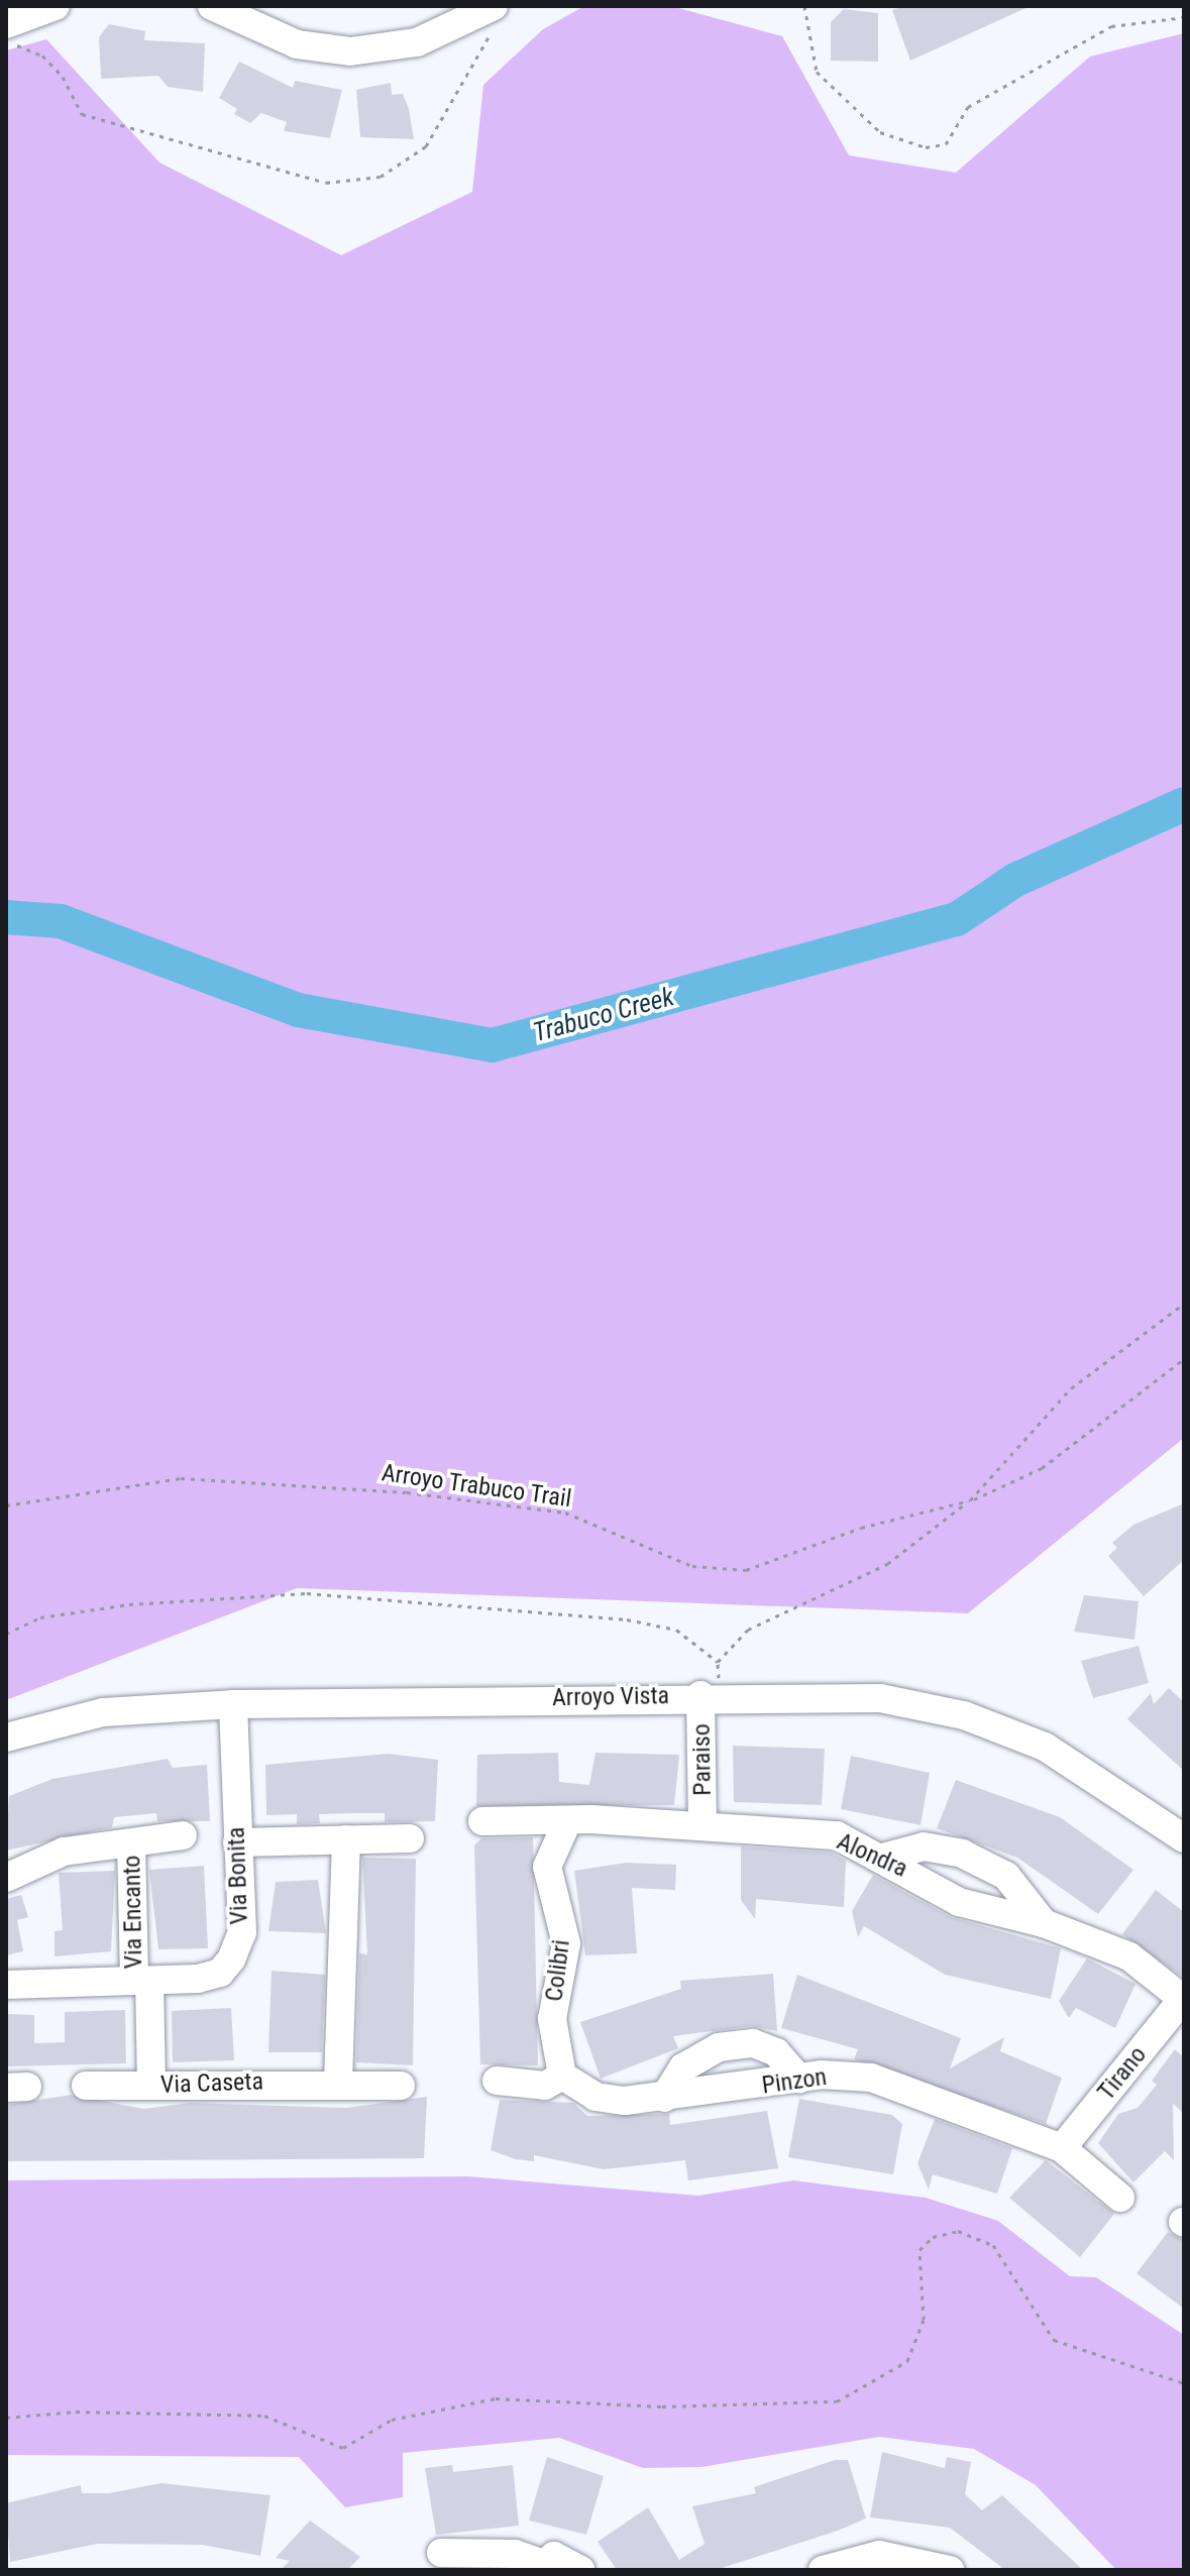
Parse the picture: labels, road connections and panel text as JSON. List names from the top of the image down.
{
  "streets": {
    "street": [
      "Arroyo Vista",
      "Paraiso",
      "Alondra",
      "Via Bonita",
      "Via Encanto",
      "Colibri",
      "Tirano",
      "Pinzon",
      "Via Caseta"
    ],
    "path": ["Arroyo Trabuco Trail"]
  },
  "crossings": [
    ["Arroyo Vista", "Paraiso"],
    ["Arroyo Vista", "Via Bonita"],
    ["Paraiso", "Alondra"],
    ["Alondra", "Colibri"],
    ["Alondra", "Tirano"],
    ["Via Bonita", "Via Encanto"],
    ["Via Encanto", "Via Caseta"],
    ["Colibri", "Pinzon"],
    ["Tirano", "Pinzon"]
  ],
  "water": ["Trabuco Creek"]
}
